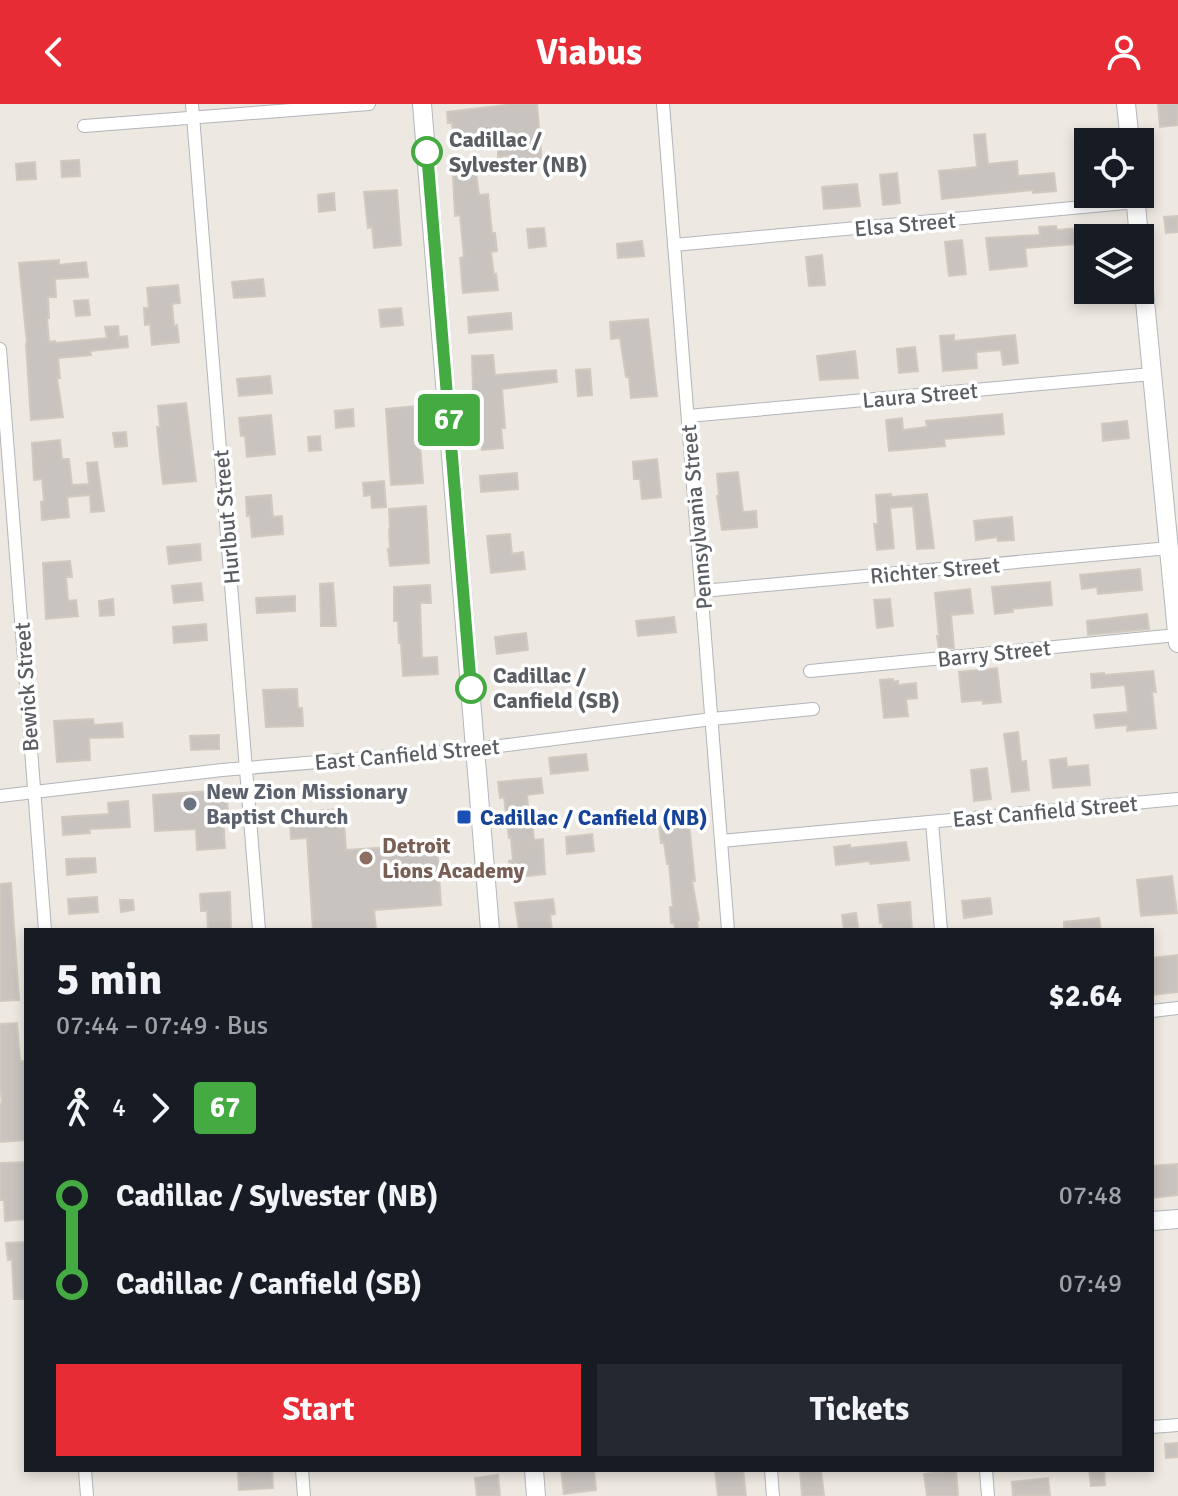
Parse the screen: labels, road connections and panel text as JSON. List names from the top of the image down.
{
  "streets": {
    "street": [
      "Elsa Street",
      "Laura Street",
      "Hurlbut Street",
      "Pennsylvania Street",
      "Richter Street",
      "Barry Street",
      "Bewick Street",
      "East Canfield Street"
    ]
  },
  "crossings": [
    ["Elsa Street", "Pennsylvania Street"],
    ["Laura Street", "Pennsylvania Street"],
    ["Hurlbut Street", "East Canfield Street"],
    ["Pennsylvania Street", "Richter Street"],
    ["Pennsylvania Street", "East Canfield Street"],
    ["Bewick Street", "East Canfield Street"]
  ],
  "places": {
    "other": [
      "Cadillac / Sylvester (NB)",
      "Cadillac / Canfield (SB)",
      "New Zion Missionary Baptist Church",
      "Detroit Lions Academy"
    ],
    "transit": ["Cadillac / Canfield (NB)"]
  },
  "lines": ["bus line 67"],
  "page": {
    "header": "Viabus",
    "on_map": "67",
    "heading": ["5 min", "07:44 – 07:49 · Bus", "$2.64"],
    "legs": ["4", "67"],
    "list": [
      {
        "name": "Cadillac / Sylvester (NB)",
        "value": "07:48"
      },
      {
        "name": "Cadillac / Canfield (SB)",
        "value": "07:49"
      }
    ],
    "buttons": ["Start", "Tickets"]
  }
}
